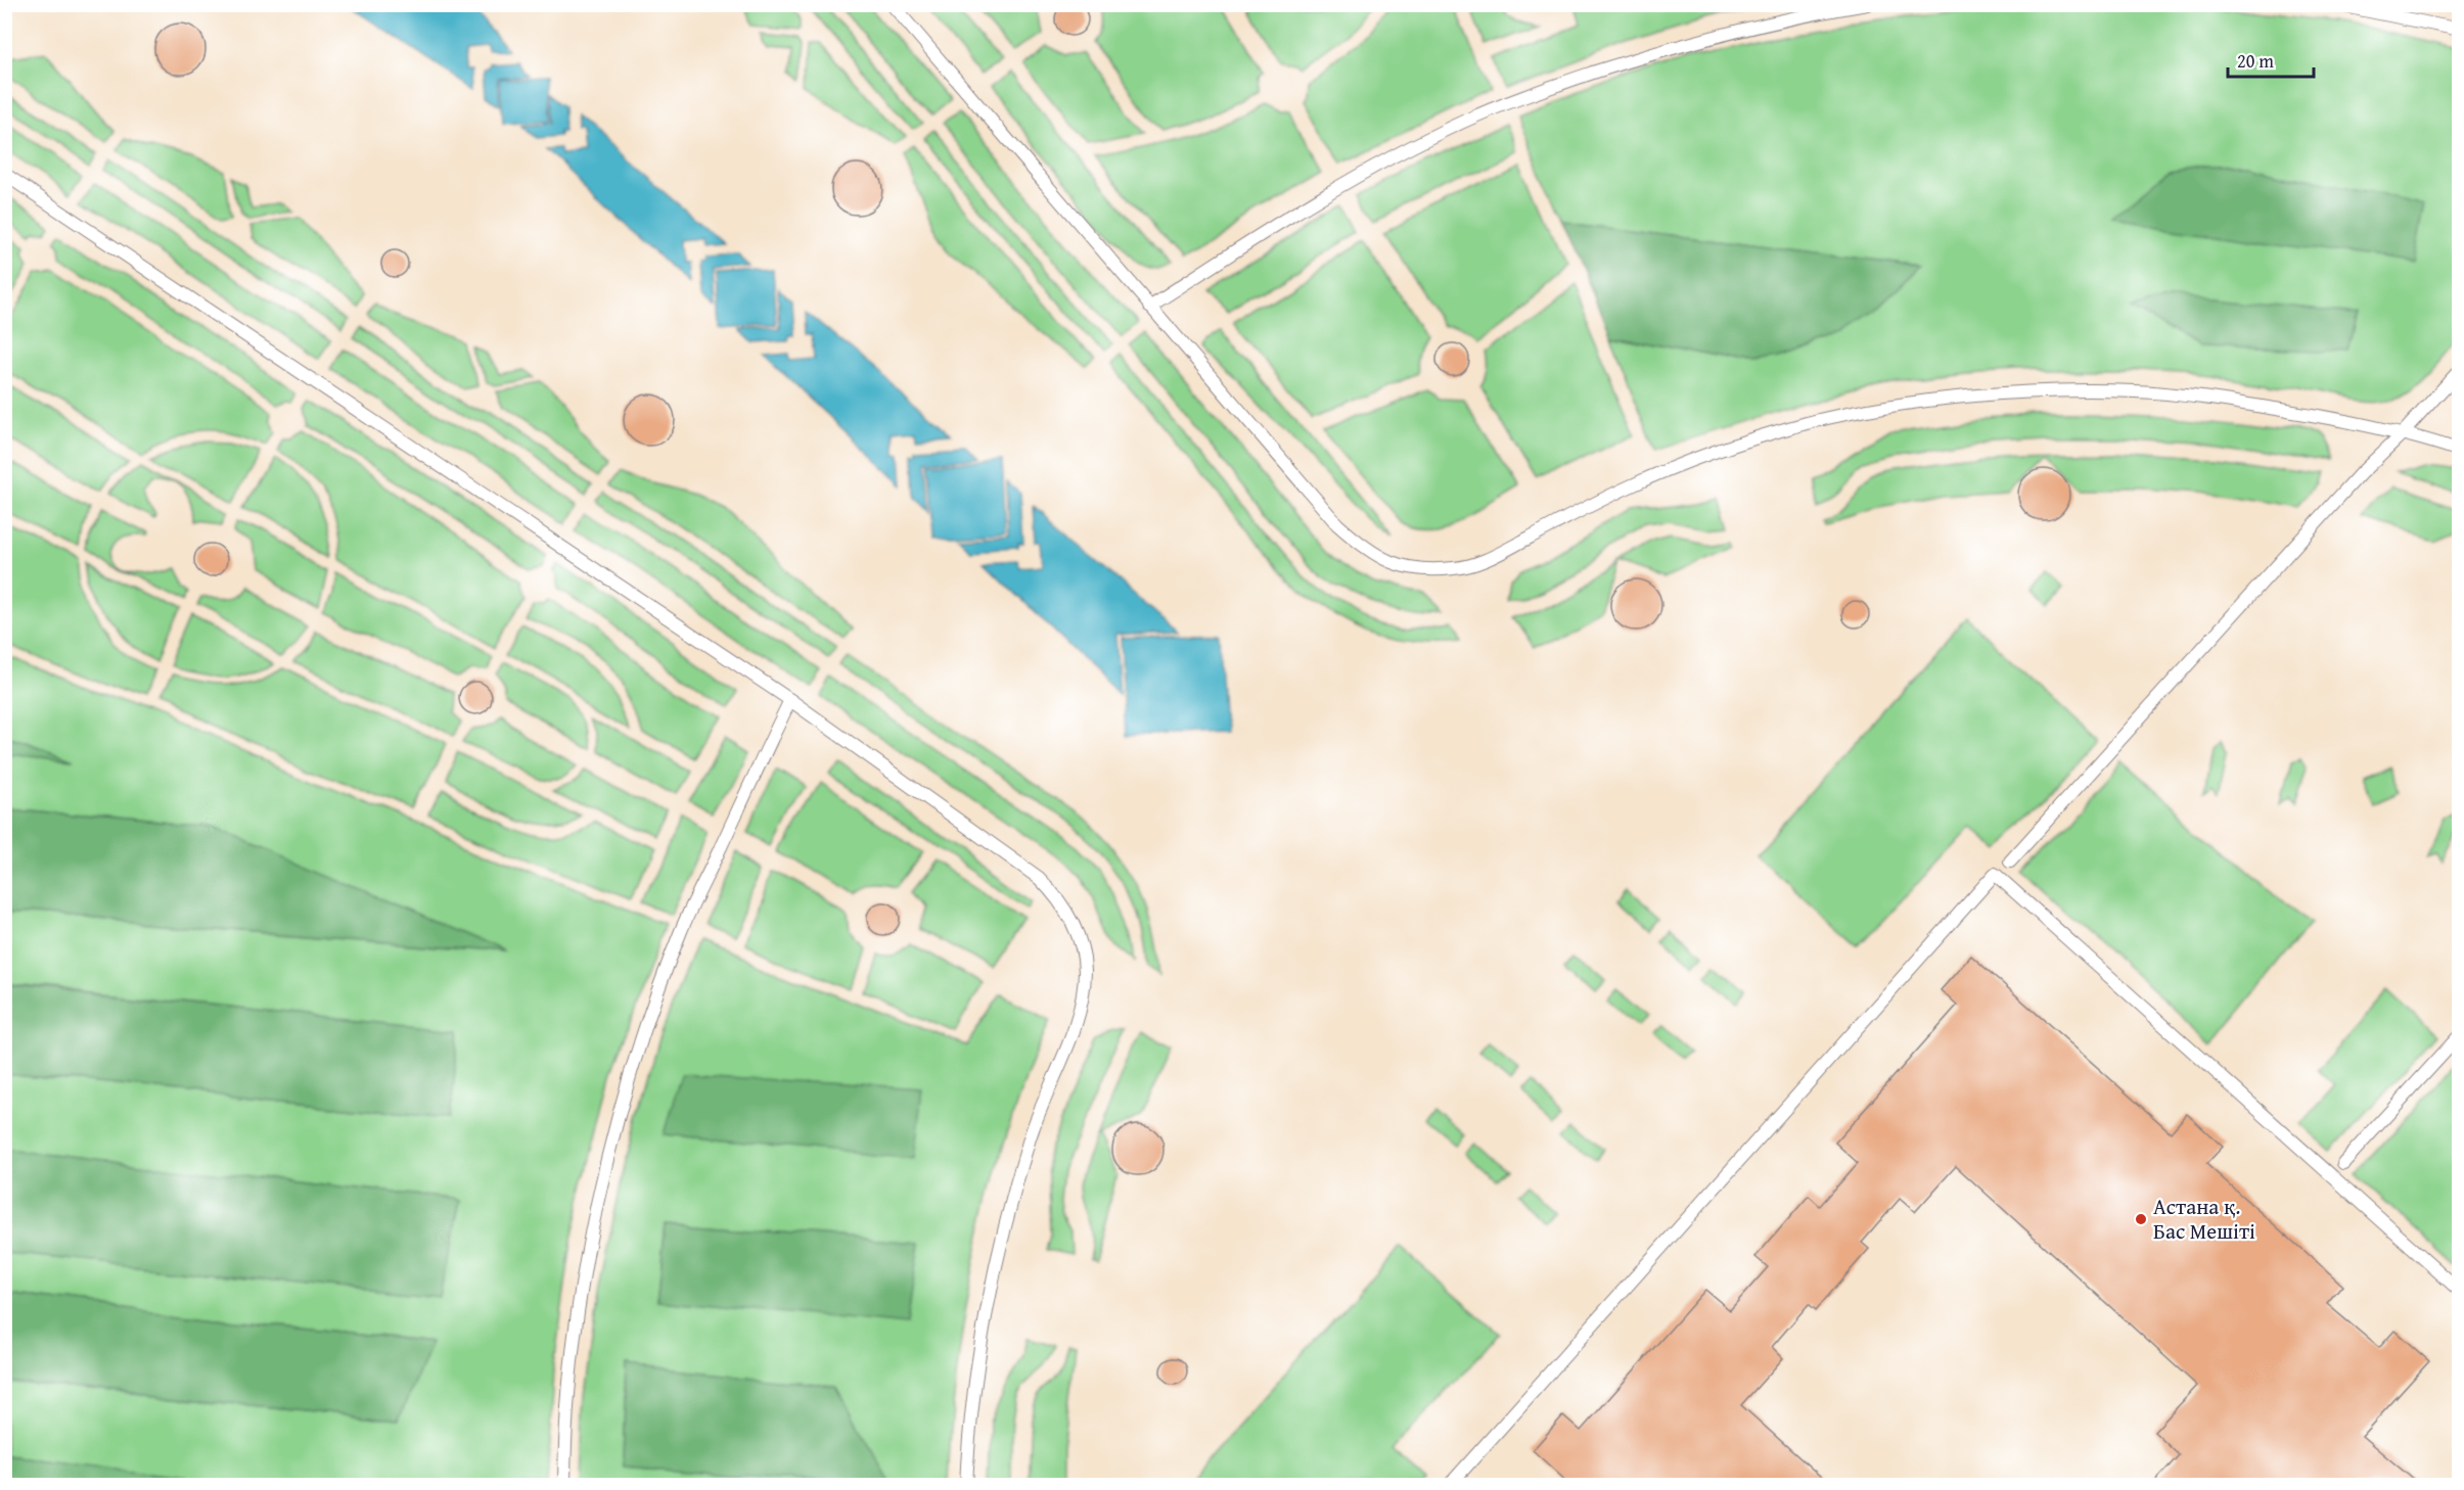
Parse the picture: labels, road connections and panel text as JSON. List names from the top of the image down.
{
  "places": ["Астана қ. Бас Мешіті"],
  "scale_bar": "20 m"
}
